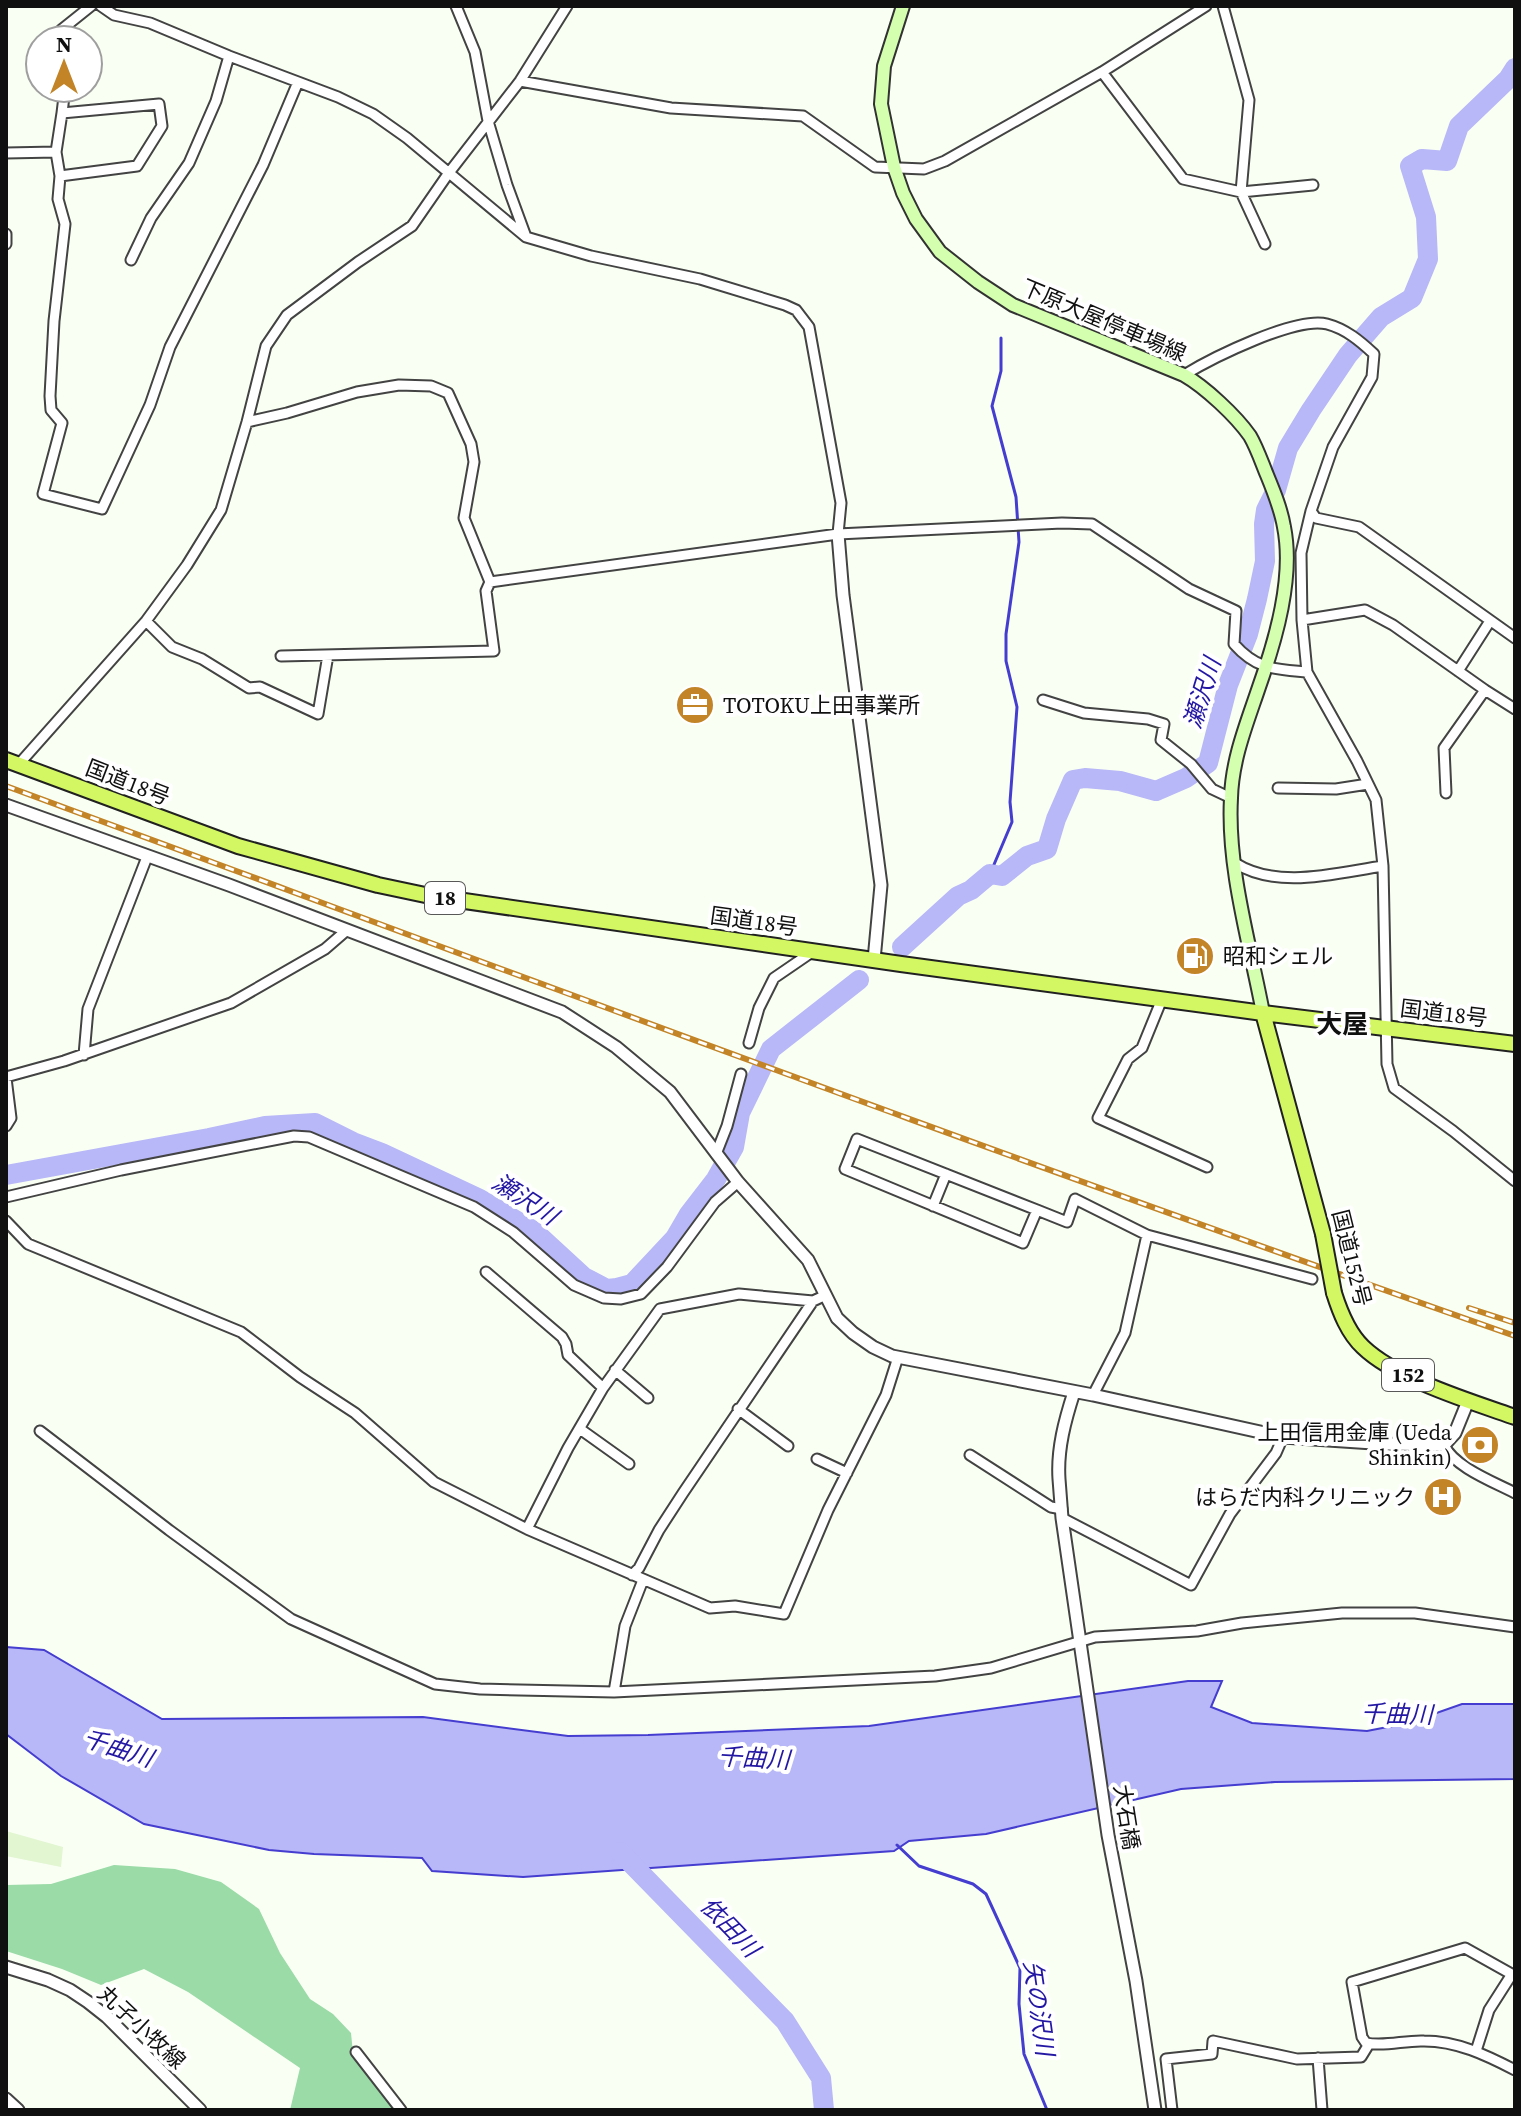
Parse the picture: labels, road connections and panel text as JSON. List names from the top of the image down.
{
  "streets": {
    "highway": [
      "国道18号",
      "18",
      "国道152号",
      "152"
    ],
    "main road": ["下原大屋停車場線"],
    "street": ["大石橋", "丸子小牧線"]
  },
  "crossings": [
    ["下原大屋停車場線", "国道18号"],
    ["下原大屋停車場線", "国道152号"],
    ["国道18号", "国道152号"]
  ],
  "districts": ["大屋"],
  "water": [
    "瀬沢川",
    "千曲川",
    "依田川",
    "矢の沢川"
  ],
  "places": {
    "office": ["TOTOKU上田事業所"],
    "fuel station": ["昭和シェル"],
    "bank": ["上田信用金庫 (Ueda Shinkin)"],
    "hospital": ["はらだ内科クリニック"]
  },
  "north": "top"
}
